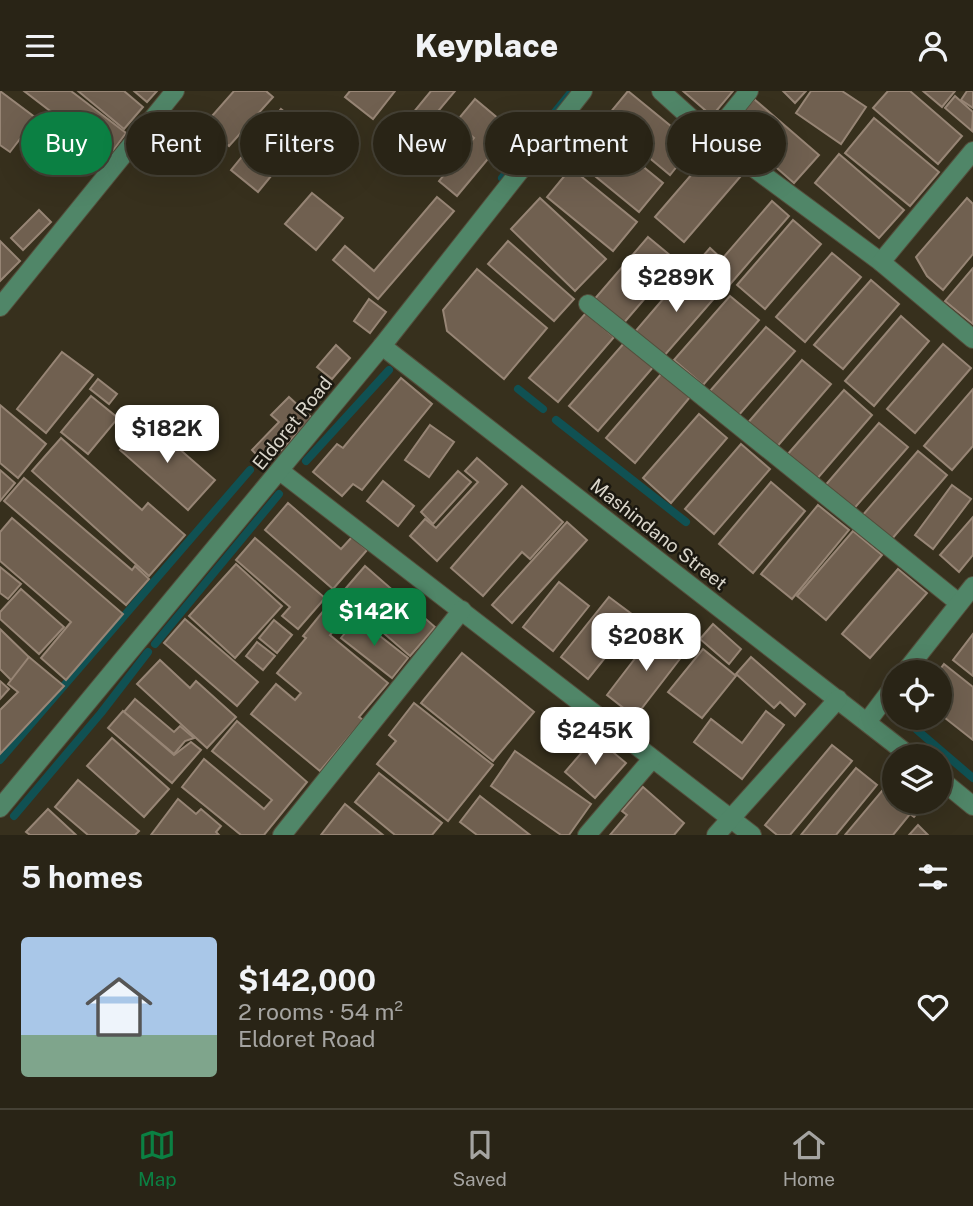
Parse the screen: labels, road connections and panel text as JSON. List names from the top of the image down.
{
  "streets": {
    "street": ["Eldoret Road", "Mashindano Street"]
  },
  "crossings": [
    ["Eldoret Road", "Mashindano Street"]
  ],
  "page": {
    "header": "Keyplace",
    "chip": [
      "Buy",
      "Rent",
      "Filters",
      "New",
      "Apartment",
      "House"
    ],
    "price": [
      "$289K",
      "$182K",
      "$142K",
      "$208K",
      "$245K"
    ],
    "heading": "5 homes",
    "list": [
      {
        "name": "$142,000",
        "note": "2 rooms · 54 m² · Eldoret Road"
      }
    ],
    "tabs": ["Map", "Saved", "Home"]
  }
}
